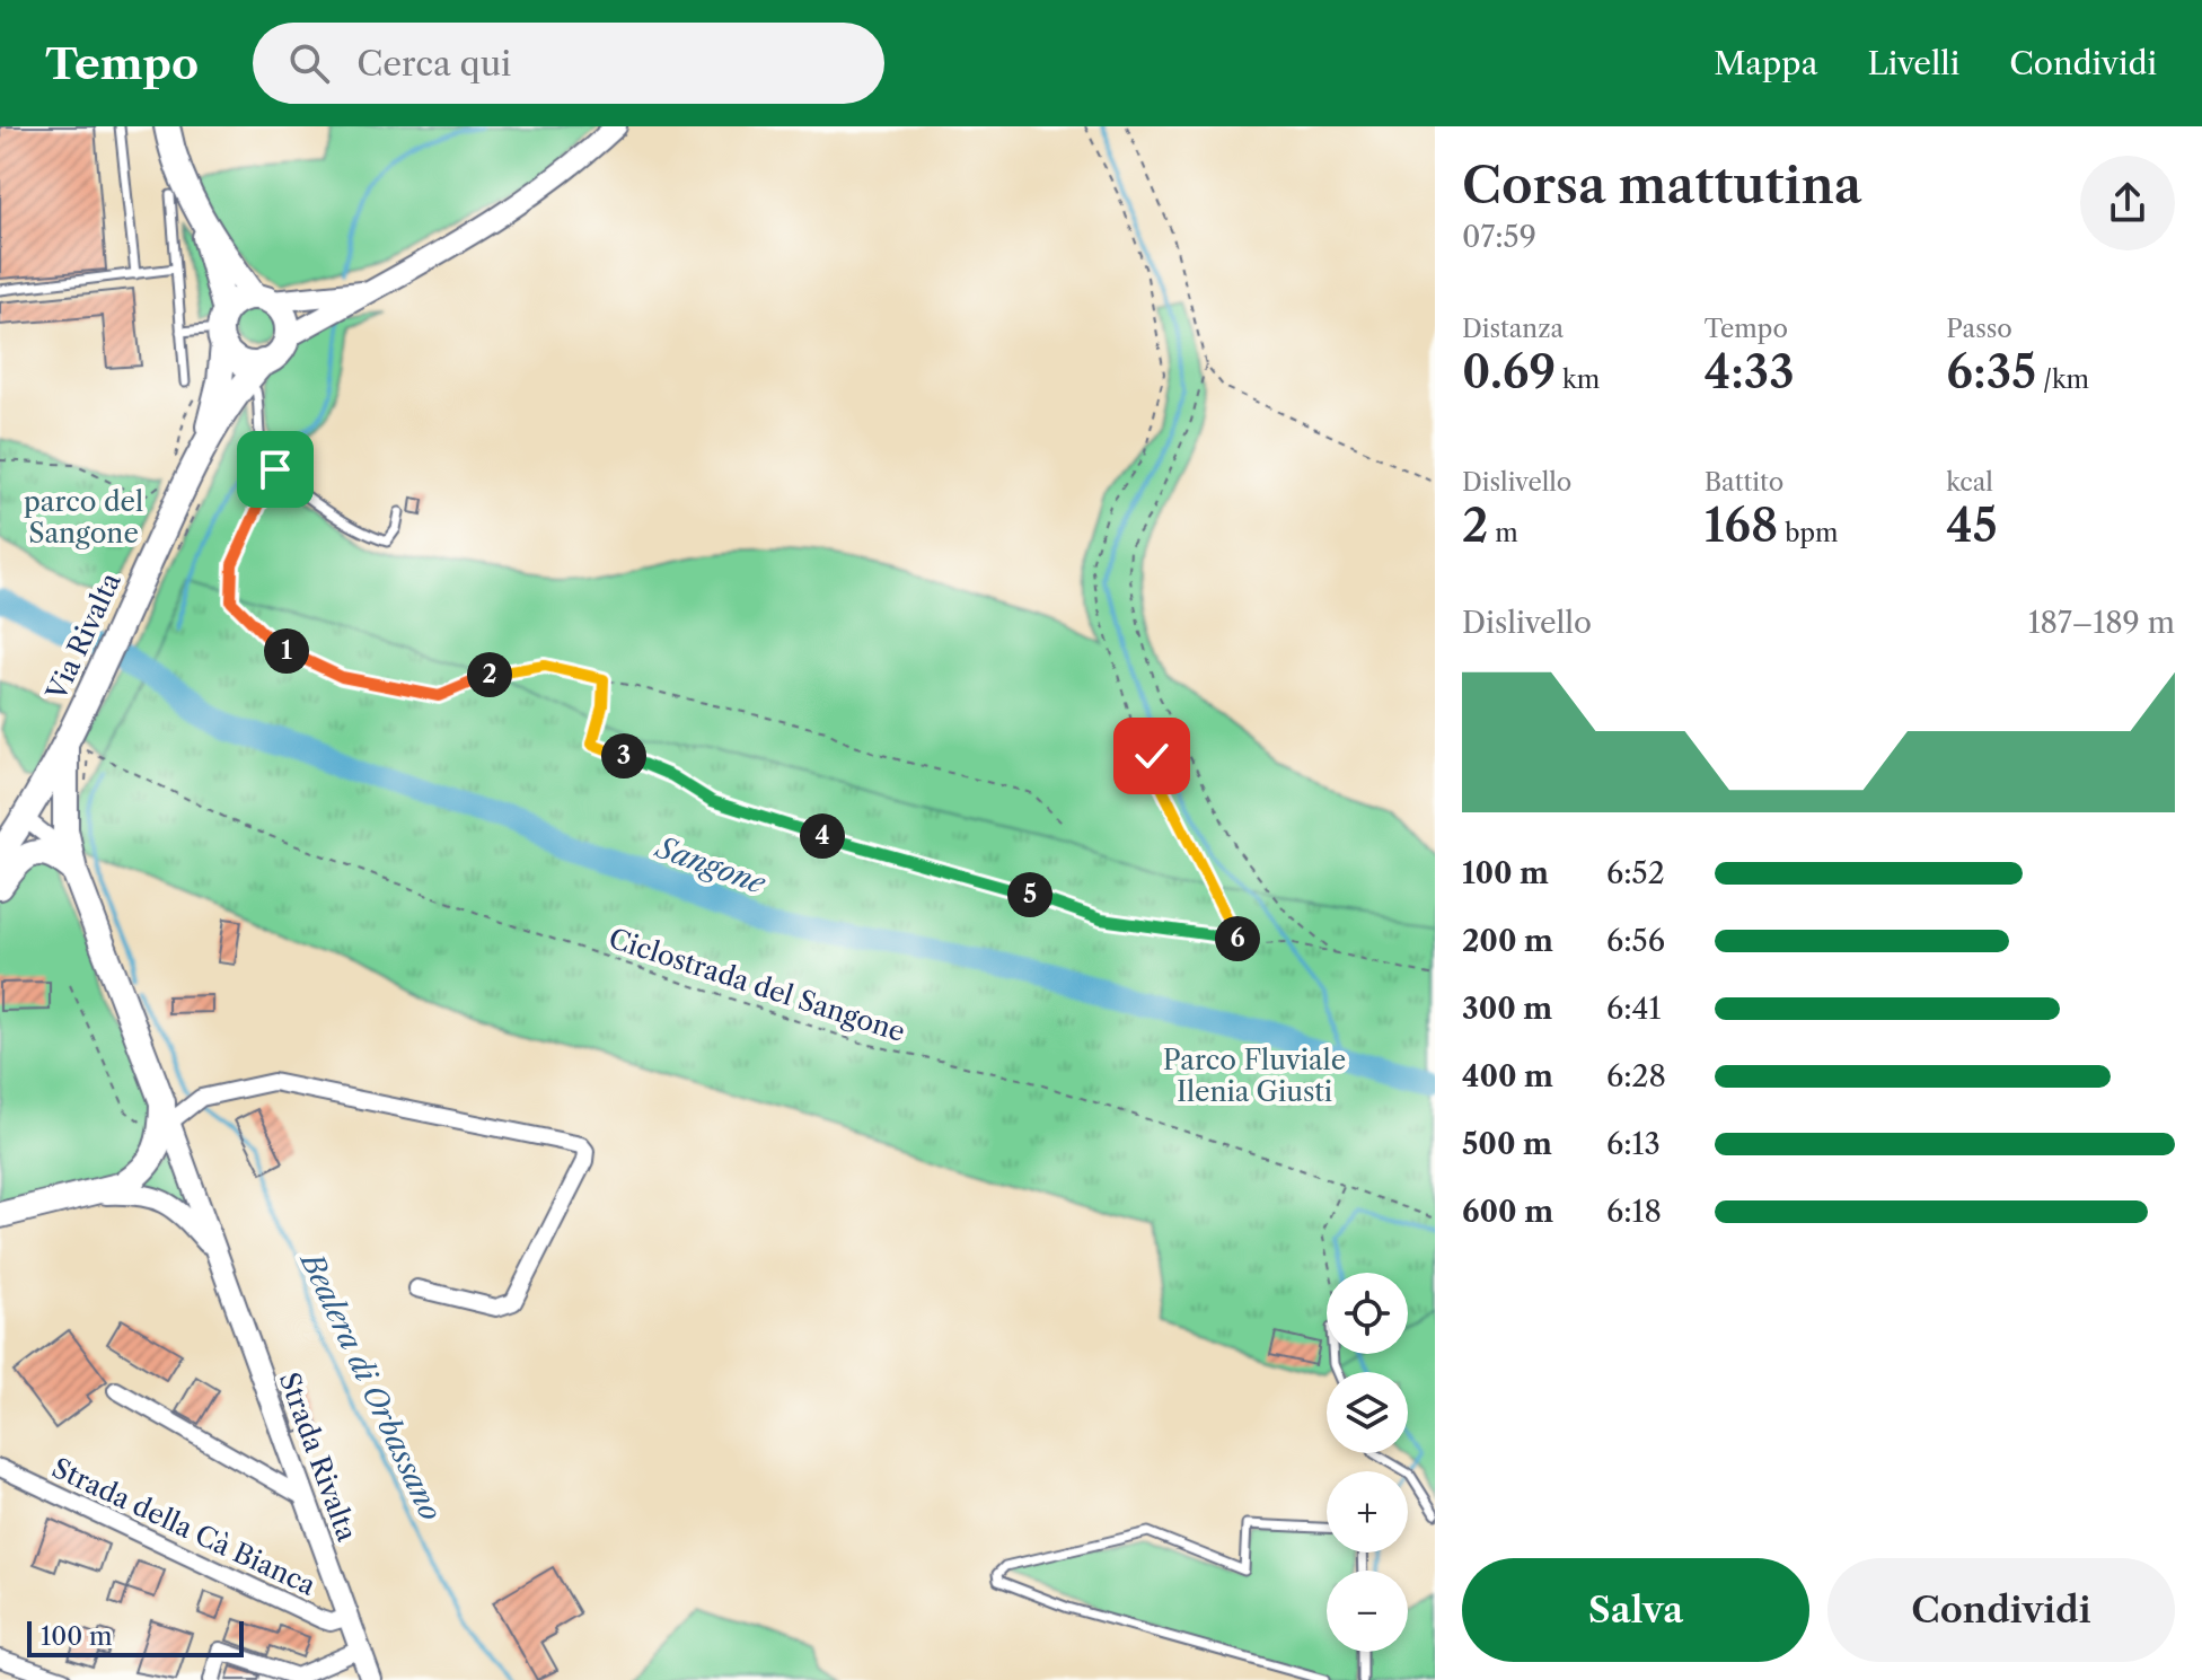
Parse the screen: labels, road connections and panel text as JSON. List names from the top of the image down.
{
  "streets": {
    "main road": ["Via Rivalta"],
    "street": ["Strada Rivalta", "Strada della Cà Bianca"],
    "path": ["Ciclostrada del Sangone"]
  },
  "crossings": [
    ["Via Rivalta", "Ciclostrada del Sangone"],
    ["Strada Rivalta", "Strada della Cà Bianca"]
  ],
  "water": ["Sangone", "Bealera di Orbassano"],
  "parks": ["parco del Sangone", "Parco Fluviale Ilenia Giusti"],
  "scale_bar": "100 m",
  "page": {
    "header": "Tempo",
    "search": "Cerca qui",
    "nav": ["Mappa", "Livelli", "Condividi"],
    "heading": ["Corsa mattutina", "07:59"],
    "stats": [
      ["Distanza", "0.69 km"],
      ["Tempo", "4:33"],
      ["Passo", "6:35 /km"],
      ["Dislivello", "2 m"],
      ["Battito", "168 bpm"],
      ["kcal", "45"]
    ],
    "chart": ["Dislivello", "187–189 m"],
    "pins": [
      "1",
      "2",
      "3",
      "4",
      "5",
      "6"
    ],
    "list": [
      {
        "name": "100 m",
        "note": "6:52"
      },
      {
        "name": "200 m",
        "note": "6:56"
      },
      {
        "name": "300 m",
        "note": "6:41"
      },
      {
        "name": "400 m",
        "note": "6:28"
      },
      {
        "name": "500 m",
        "note": "6:13"
      },
      {
        "name": "600 m",
        "note": "6:18"
      }
    ],
    "map_buttons": ["+", "−"],
    "buttons": ["Salva", "Condividi"],
    "scale": "100 m"
  }
}
